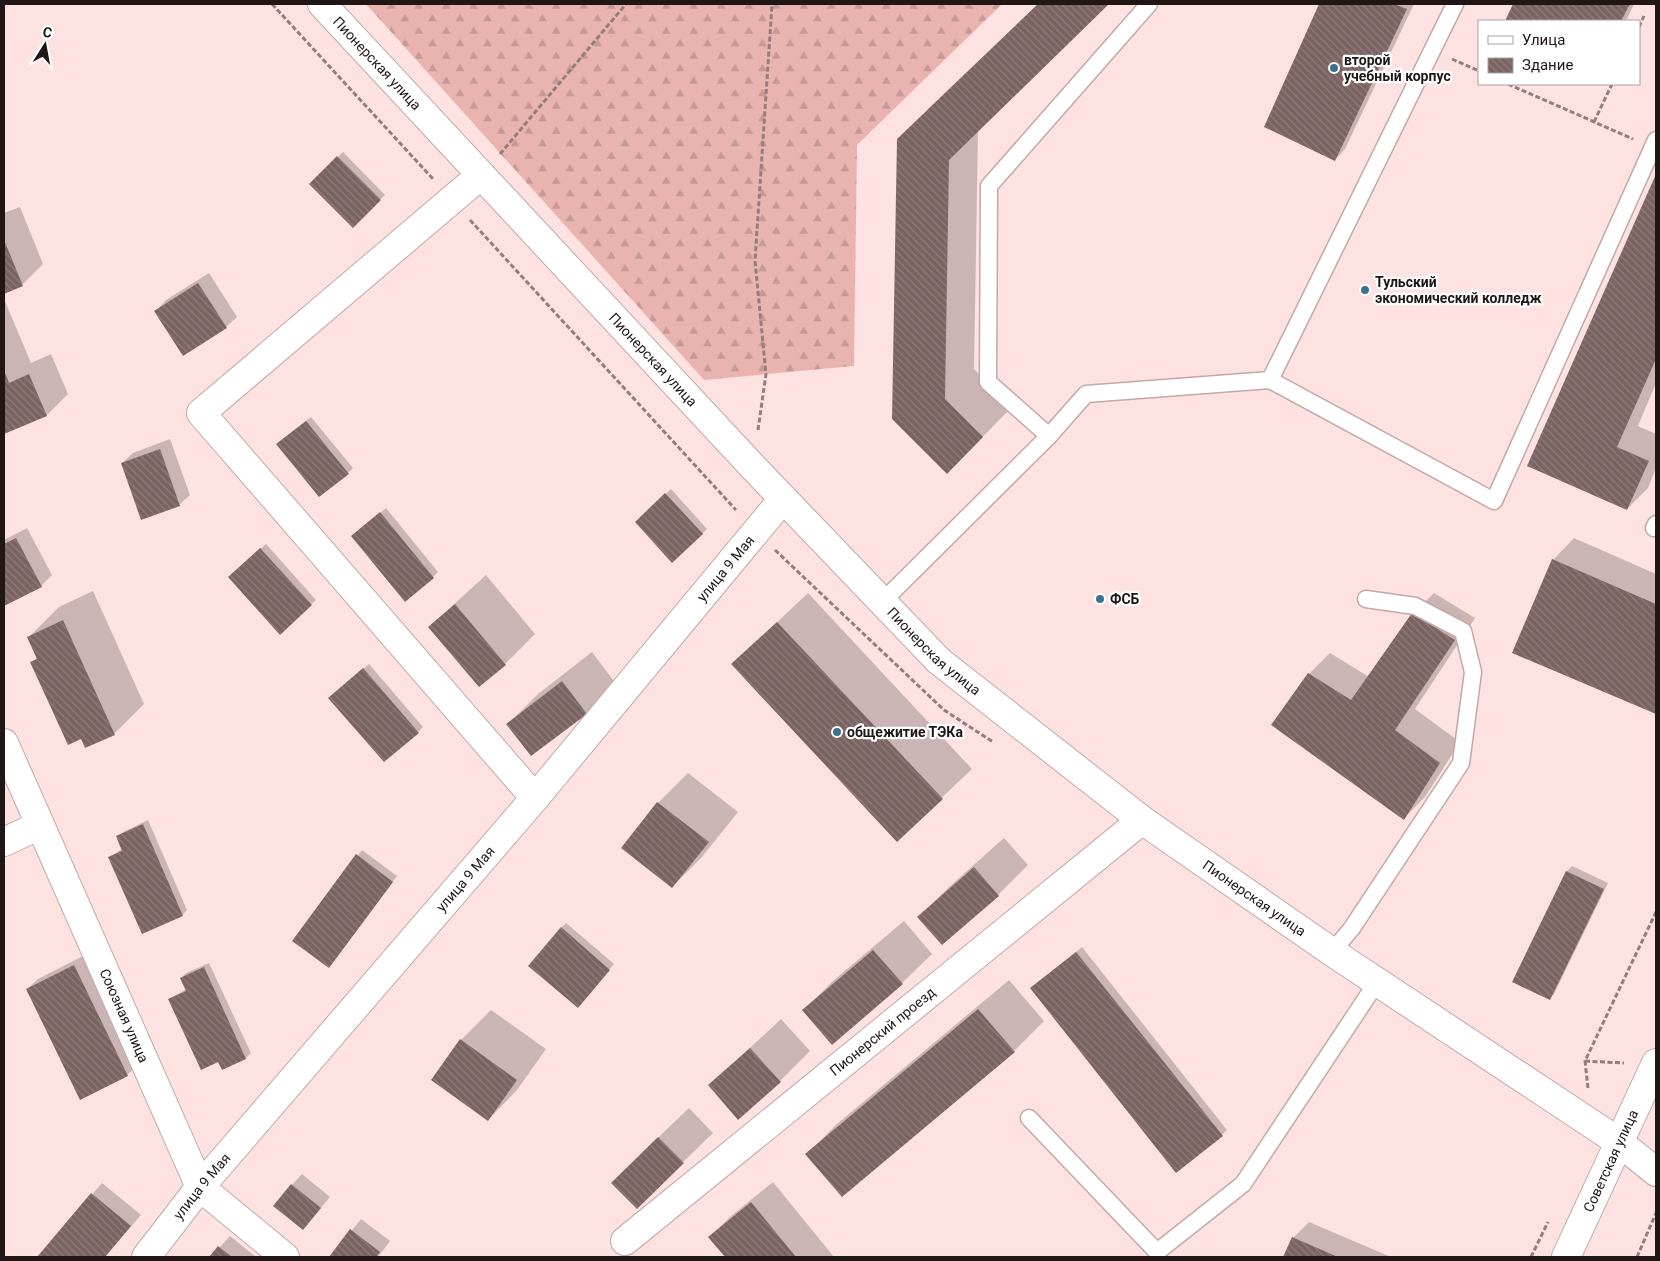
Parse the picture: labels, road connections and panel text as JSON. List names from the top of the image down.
{
  "streets": {
    "street": [
      "Пионерская улица",
      "улица 9 Мая",
      "Союзная улица",
      "Пионерский проезд",
      "Советская улица"
    ]
  },
  "crossings": [
    ["Пионерская улица", "улица 9 Мая"],
    ["Пионерская улица", "Пионерский проезд"],
    ["Пионерская улица", "Советская улица"],
    ["улица 9 Мая", "Союзная улица"]
  ],
  "places": [
    "второй учебный корпус",
    "Тульский экономический колледж",
    "ФСБ",
    "общежитие ТЭКа"
  ],
  "legend": ["Улица", "Здание"],
  "north": "top"
}
